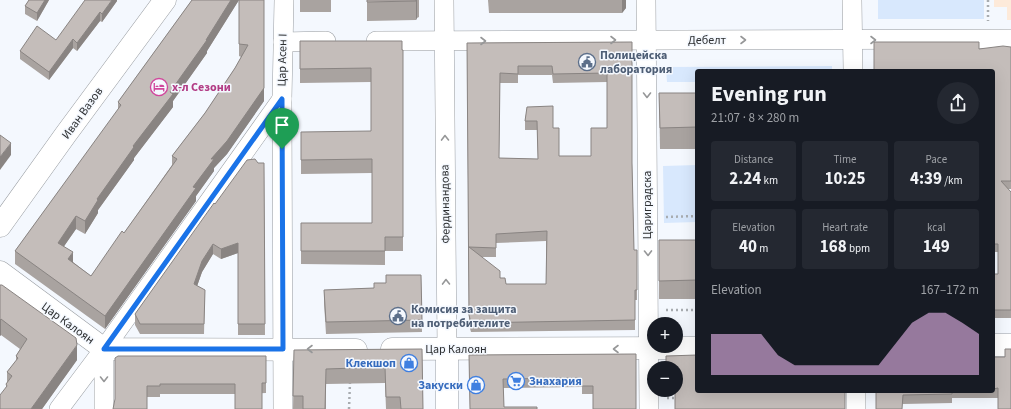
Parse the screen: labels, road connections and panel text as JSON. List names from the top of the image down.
{
  "streets": {
    "street": [
      "Дебелт",
      "Цар Асен I",
      "Иван Вазов",
      "Фердинандова",
      "Цариградска",
      "Цар Калоян"
    ]
  },
  "crossings": [
    ["Дебелт", "Цар Асен I"],
    ["Дебелт", "Фердинандова"],
    ["Дебелт", "Цариградска"],
    ["Цар Асен I", "Цар Калоян"],
    ["Фердинандова", "Цар Калоян"]
  ],
  "one_way": [
    "Дебелт",
    "Фердинандова",
    "Цариградска",
    "Цар Калоян"
  ],
  "places": {
    "public building": ["Полицейска лаборатория", "Комисия за защита на потребителите"],
    "hotel": ["х-л Сезони"],
    "shop": ["Клекшоп", "Закуски"],
    "supermarket": ["Знахария"]
  },
  "page": {
    "heading": ["Evening run", "21:07 · 8 × 280 m"],
    "stats": [
      ["Distance", "2.24 km"],
      ["Time", "10:25"],
      ["Pace", "4:39 /km"],
      ["Elevation", "40 m"],
      ["Heart rate", "168 bpm"],
      ["kcal", "149"]
    ],
    "chart": ["Elevation", "167–172 m"],
    "map_buttons": ["+", "−"]
  }
}
